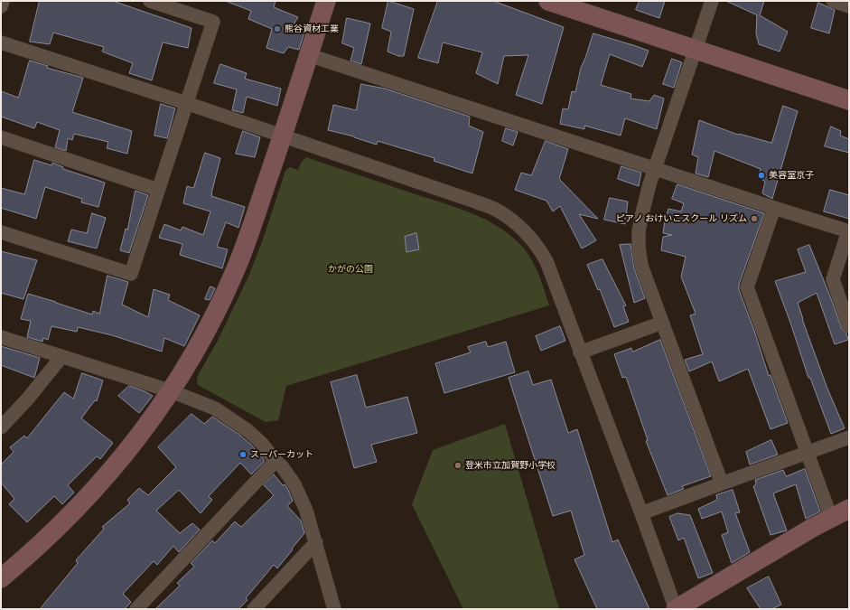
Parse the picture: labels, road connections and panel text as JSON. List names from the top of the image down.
{
  "parks": ["かがの公園"],
  "places": [
    "熊谷資材工業",
    "美容室京子",
    "ピアノ おけいこスクール リズム",
    "スーパーカット",
    "登米市立加賀野小学校"
  ]
}
